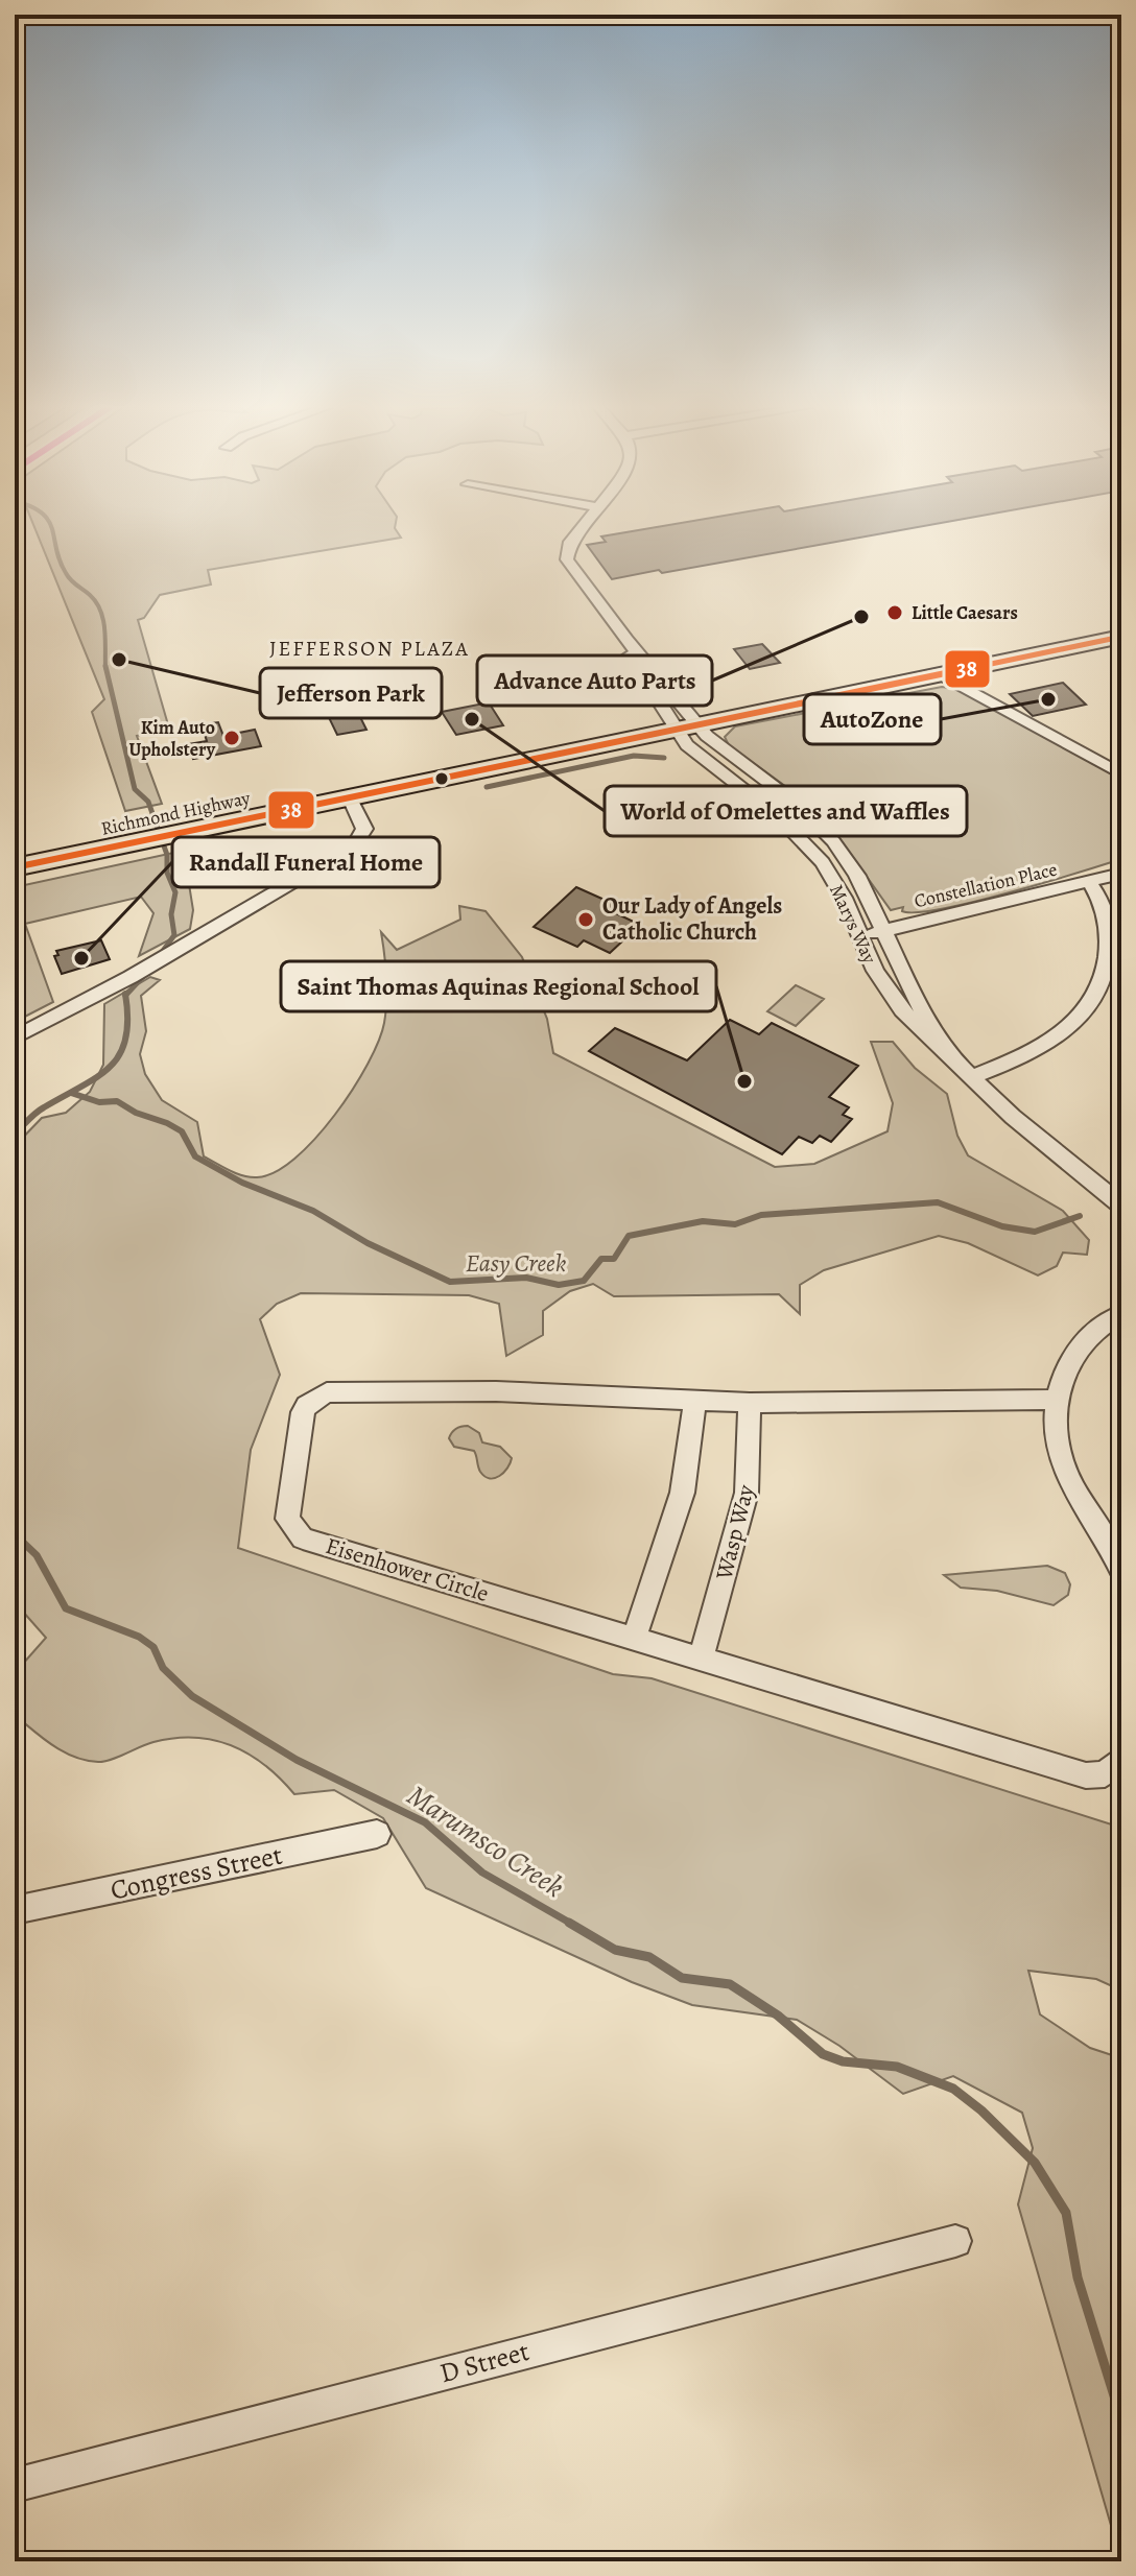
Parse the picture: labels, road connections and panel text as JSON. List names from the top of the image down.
{
  "streets": {
    "main road": ["Richmond Highway"],
    "street": [
      "Constellation Place",
      "Marys Way",
      "Wasp Way",
      "Eisenhower Circle",
      "Congress Street",
      "D Street"
    ]
  },
  "crossings": [
    ["Richmond Highway", "Marys Way"],
    ["Constellation Place", "Marys Way"],
    ["Wasp Way", "Eisenhower Circle"]
  ],
  "districts": ["JEFFERSON PLAZA"],
  "water": ["Easy Creek", "Marumsco Creek"],
  "places": [
    "Little Caesars",
    "Advance Auto Parts",
    "Jefferson Park",
    "AutoZone",
    "World of Omelettes and Waffles",
    "Kim Auto Upholstery",
    "Our Lady of Angels Catholic Church",
    "Randall Funeral Home",
    "Saint Thomas Aquinas Regional School"
  ],
  "lines": ["transit line 38"]
}
